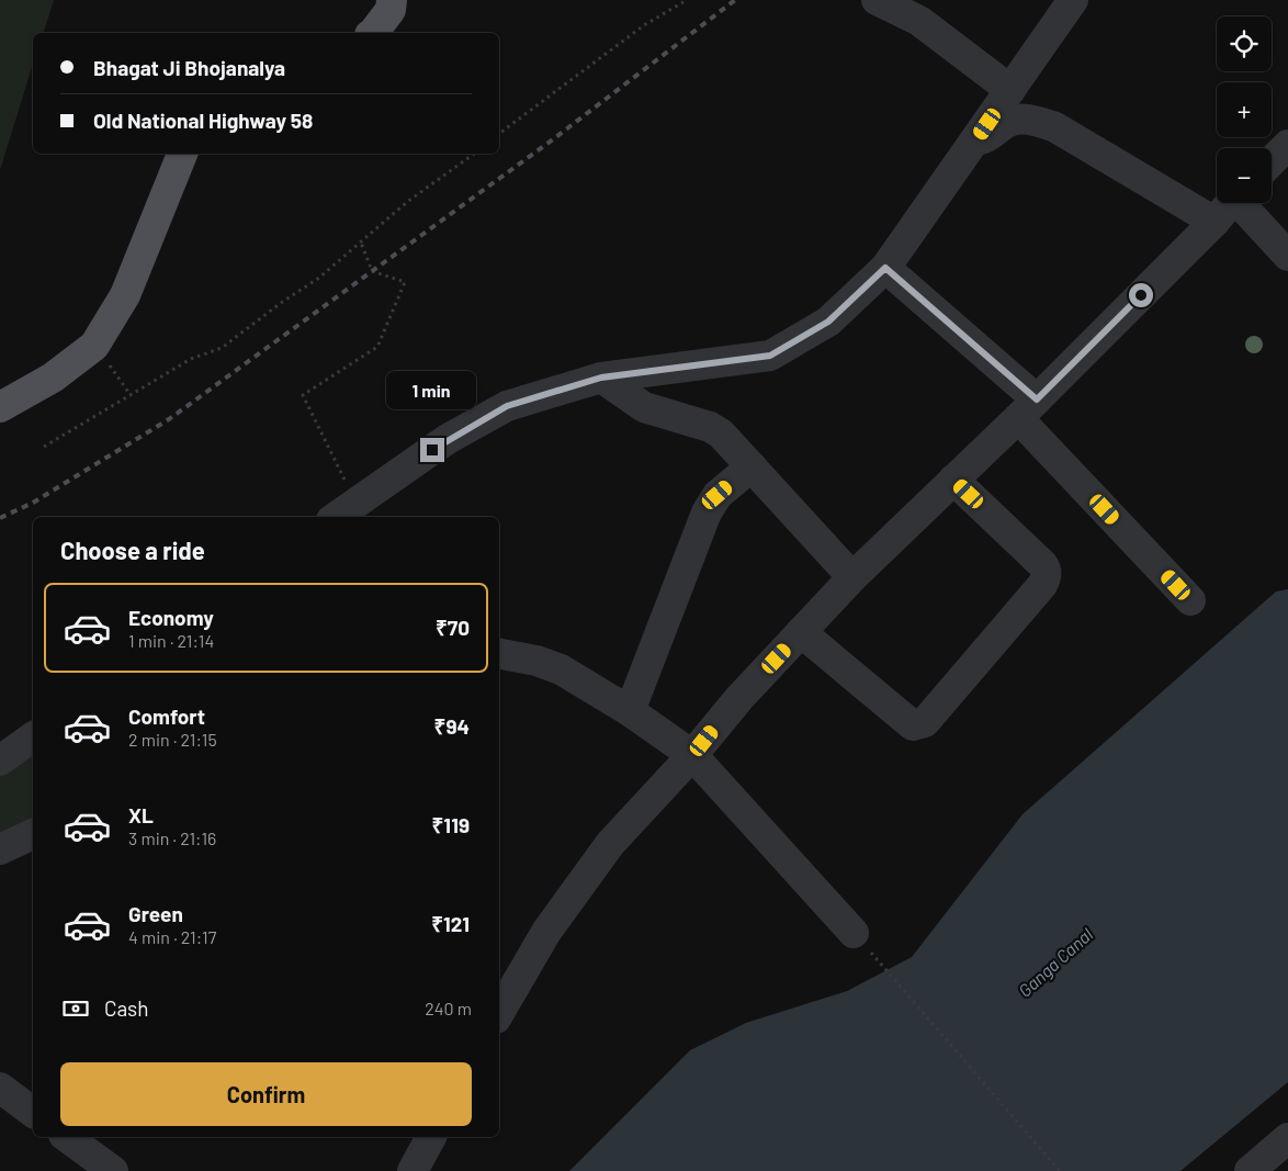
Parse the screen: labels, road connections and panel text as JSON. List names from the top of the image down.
{
  "water": ["Ganga Canal"],
  "page": {
    "map_buttons": ["+", "−"],
    "banner": ["Bhagat Ji Bhojanalya", "Old National Highway 58"],
    "bubble": "1 min",
    "heading": "Choose a ride",
    "list": [
      {
        "name": "Economy",
        "note": "1 min · 21:14",
        "value": "₹70"
      },
      {
        "name": "Comfort",
        "note": "2 min · 21:15",
        "value": "₹94"
      },
      {
        "name": "XL",
        "note": "3 min · 21:16",
        "value": "₹119"
      },
      {
        "name": "Green",
        "note": "4 min · 21:17",
        "value": "₹121"
      }
    ],
    "pay": ["Cash", "240 m"],
    "buttons": "Confirm"
  }
}
